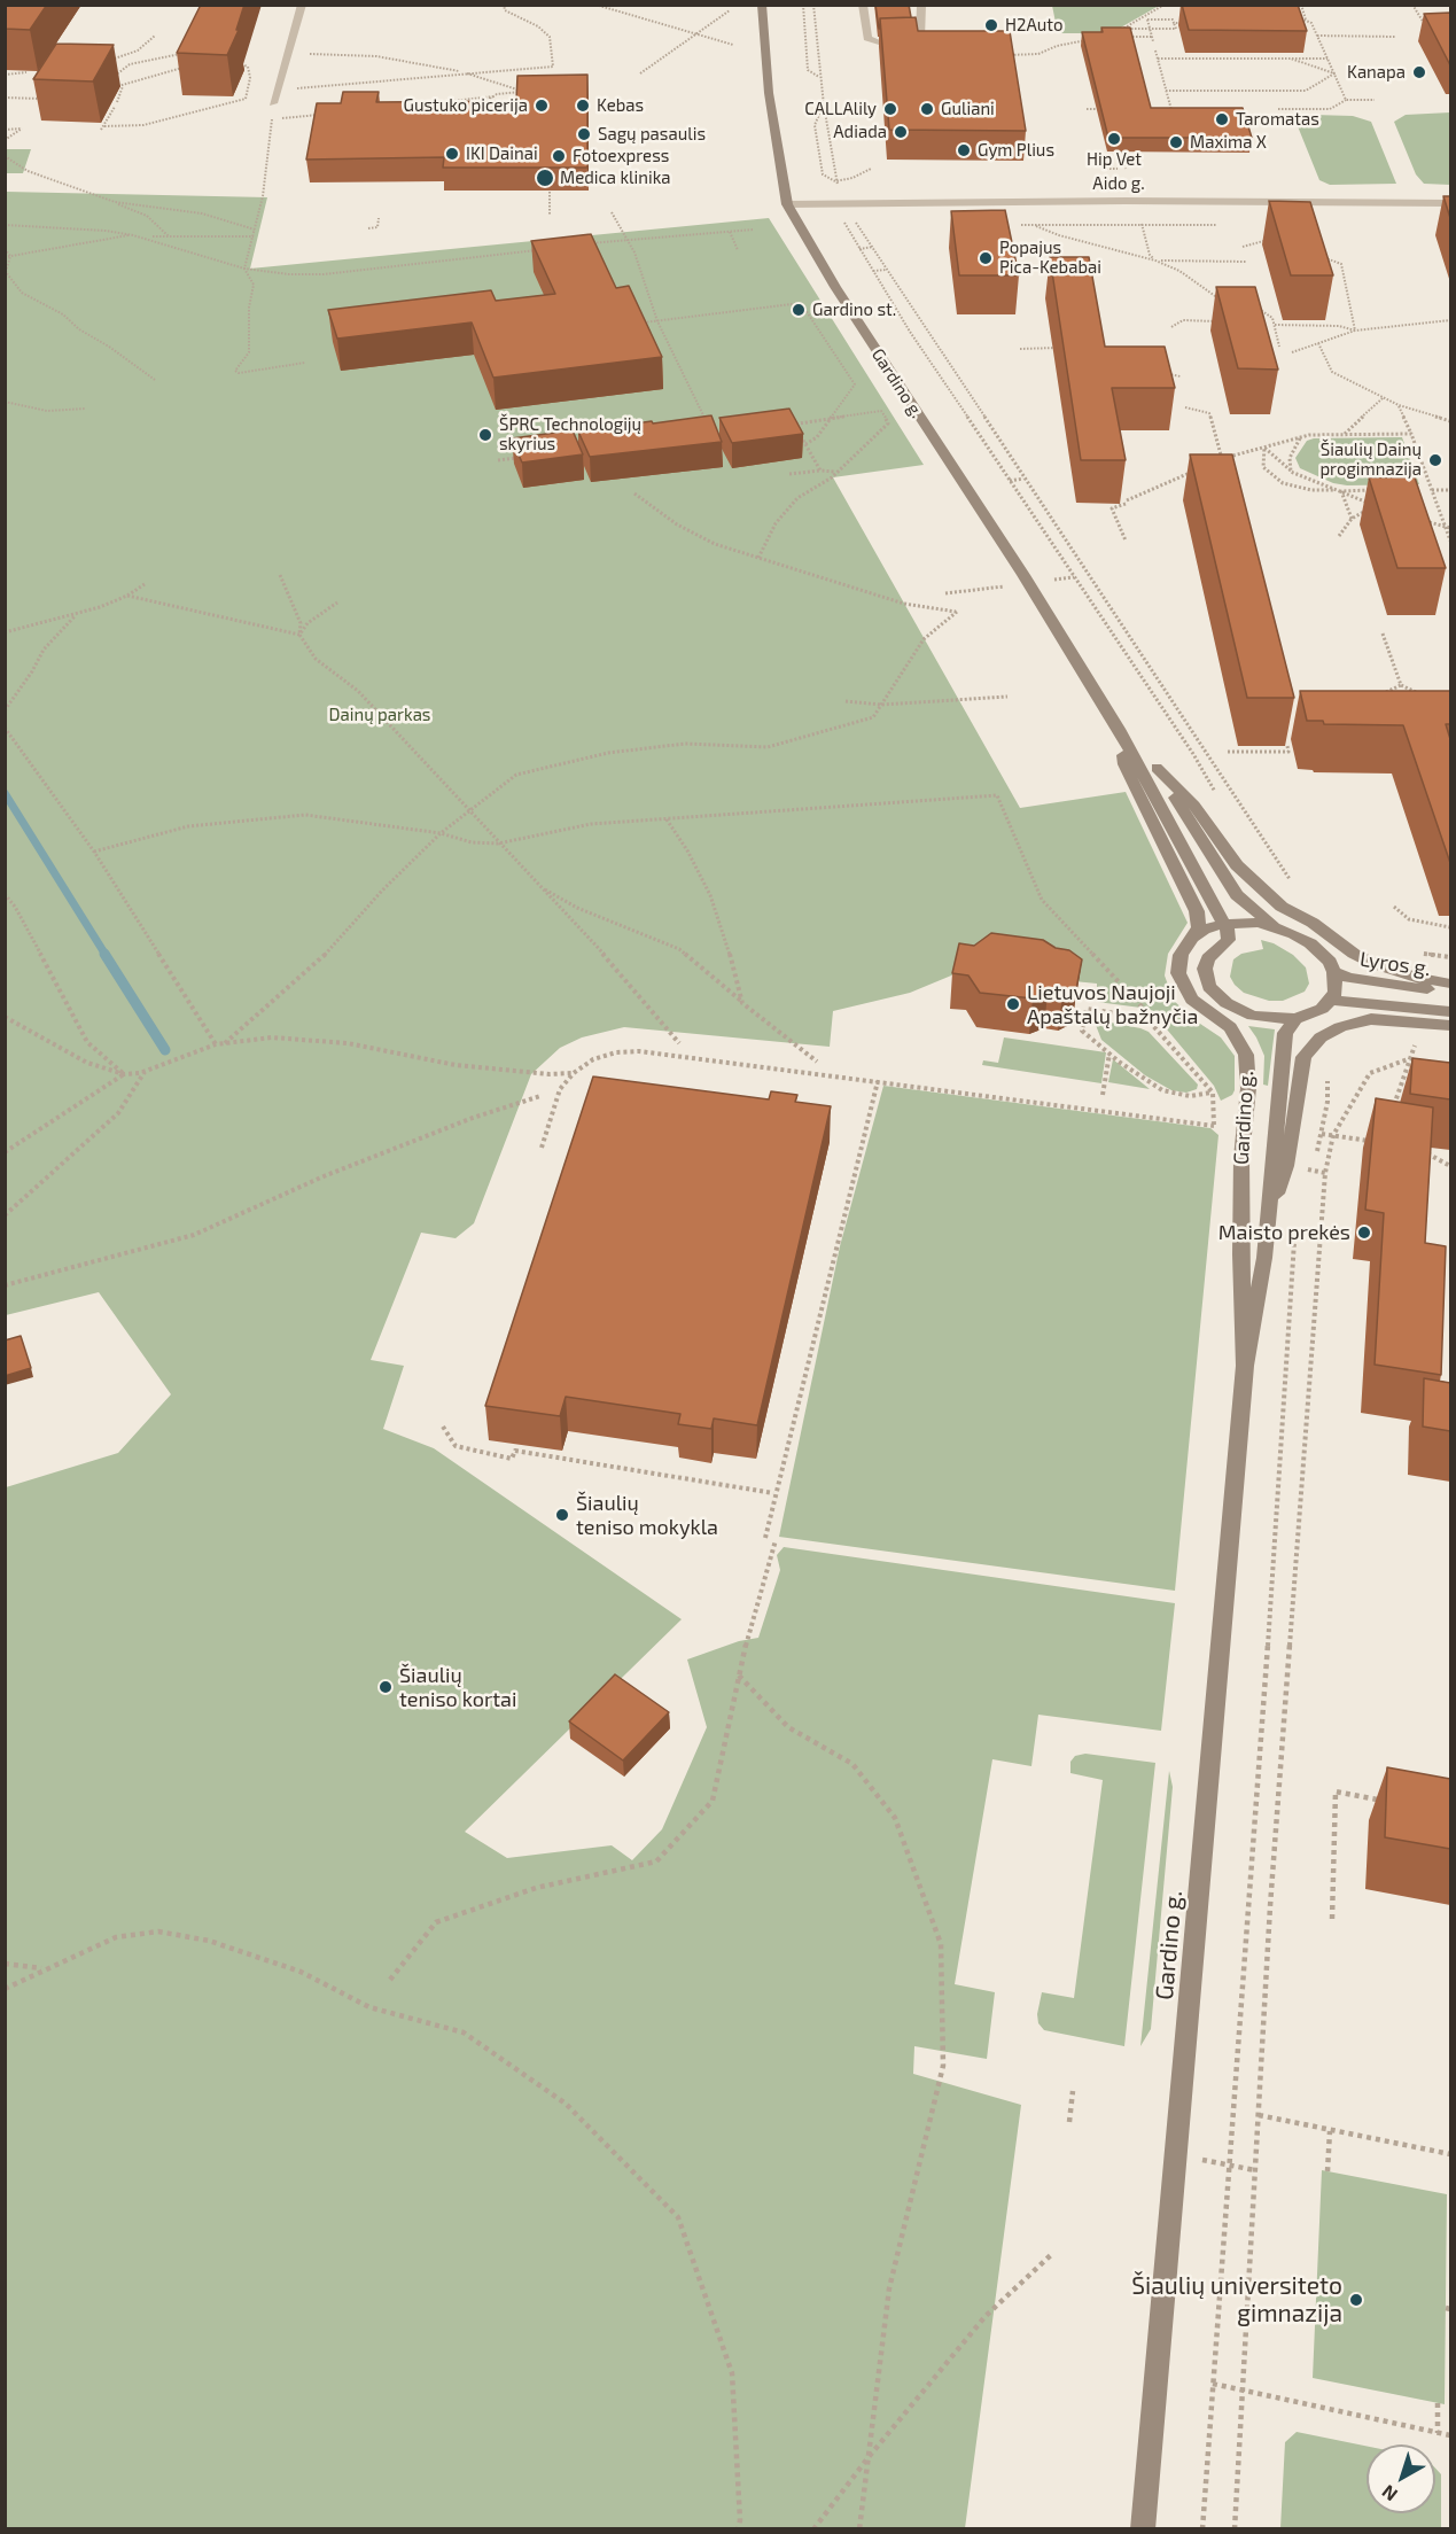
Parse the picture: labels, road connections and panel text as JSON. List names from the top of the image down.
{
  "streets": {
    "main road": ["Gardino g.", "Lyros g."],
    "street": ["Aido g."]
  },
  "crossings": [
    ["Aido g.", "Gardino g."],
    ["Gardino g.", "Lyros g."]
  ],
  "parks": ["Dainų parkas"],
  "places": [
    "H2Auto",
    "Kanapa",
    "Gustuko picerija",
    "Kebas",
    "CALLAlily",
    "Guliani",
    "Taromatas",
    "Adiada",
    "Sagų pasaulis",
    "Hip Vet",
    "Maxima X",
    "Gym Plius",
    "IKI Dainai",
    "Fotoexpress",
    "Medica klinika",
    "Popajus Pica-Kebabai",
    "Gardino st.",
    "ŠPRC Technologijų skyrius",
    "Šiaulių Dainų progimnazija",
    "Lietuvos Naujoji Apaštalų bažnyčia",
    "Maisto prekės",
    "Šiaulių teniso mokykla",
    "Šiaulių teniso kortai",
    "Šiaulių universiteto gimnazija"
  ],
  "north": "bottom left"
}
